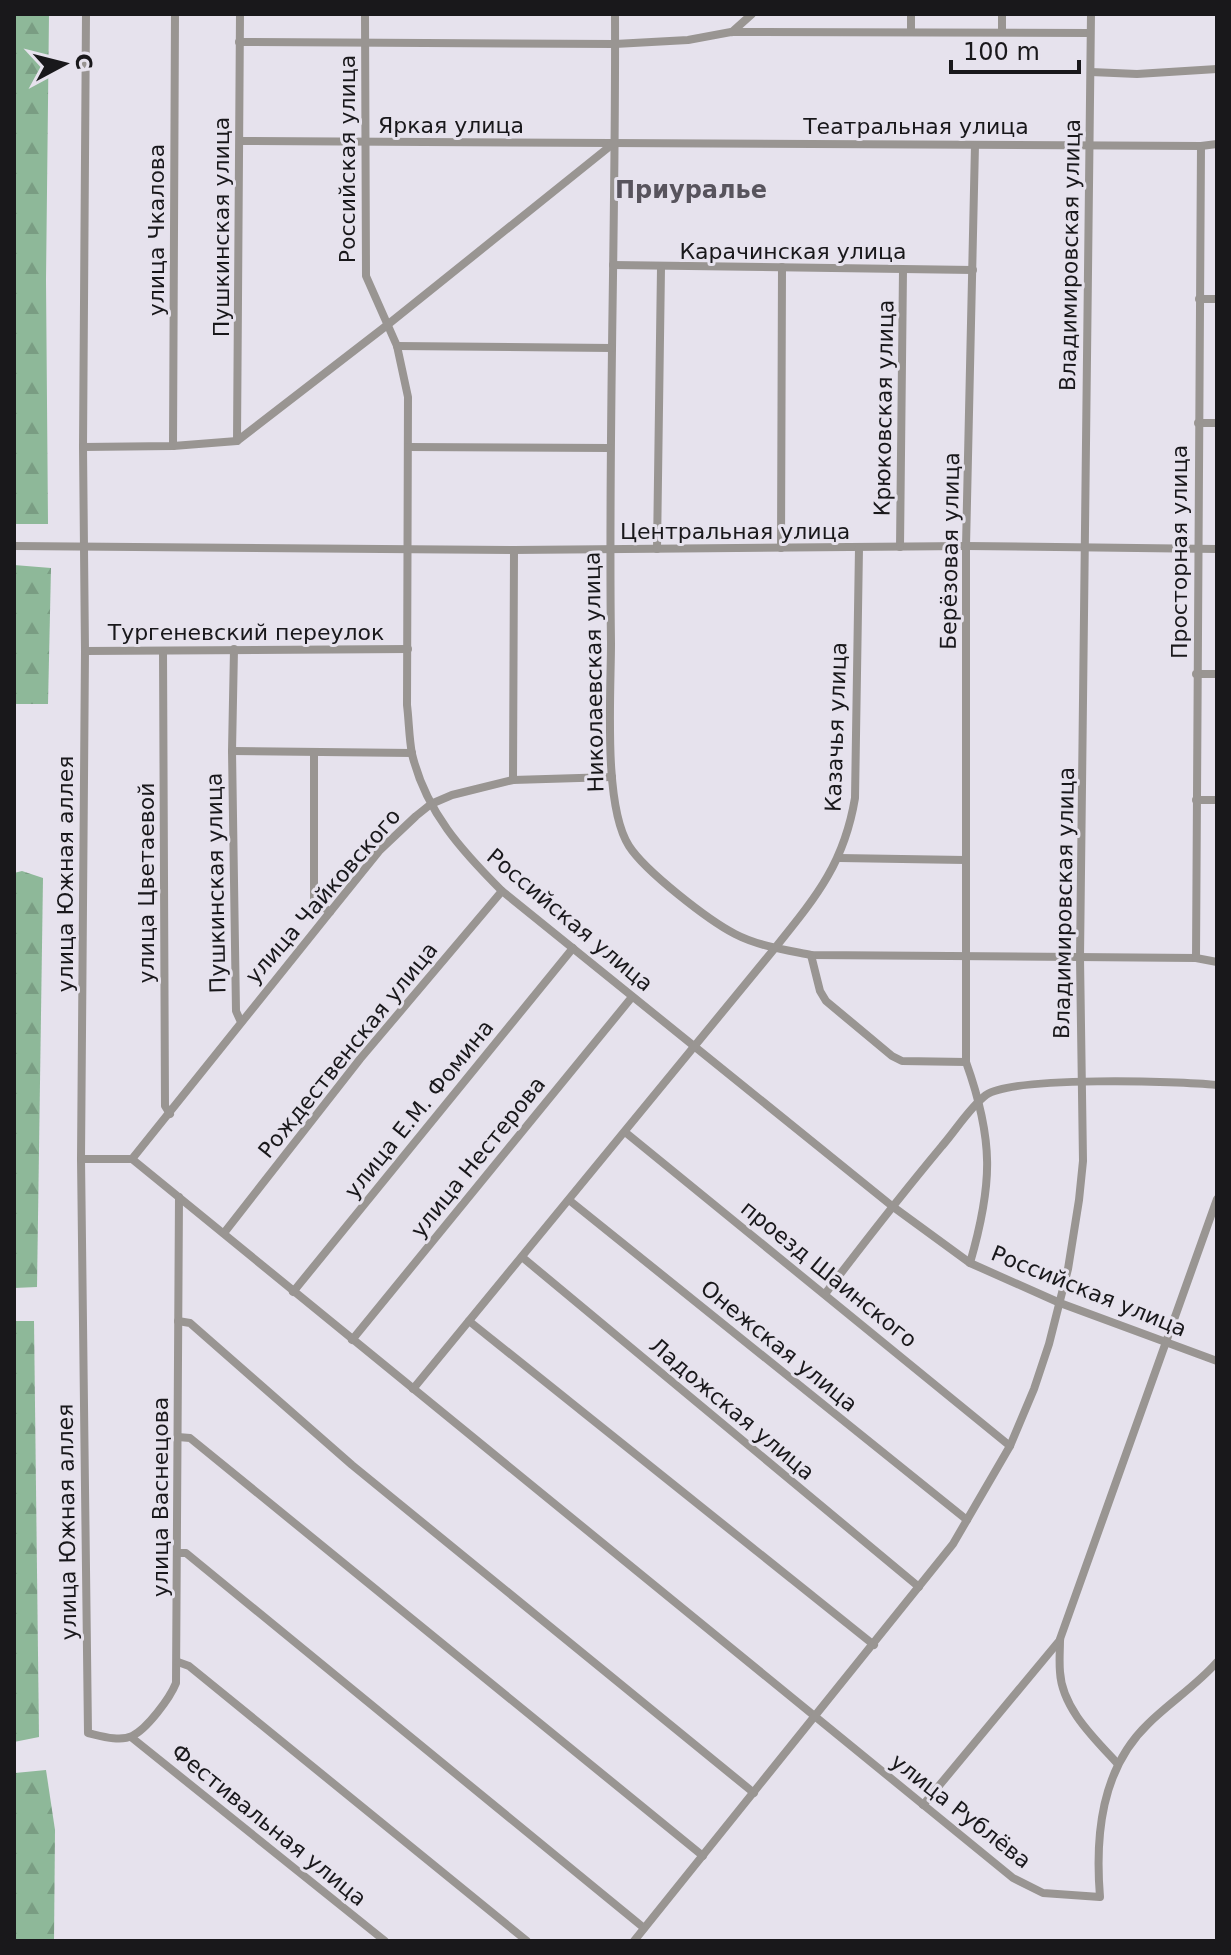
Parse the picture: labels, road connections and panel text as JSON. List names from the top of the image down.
{
  "streets": {
    "street": [
      "Яркая улица",
      "Театральная улица",
      "Российская улица",
      "Пушкинская улица",
      "улица Чкалова",
      "Карачинская улица",
      "Владимировская улица",
      "Крюковская улица",
      "Центральная улица",
      "Берёзовая улица",
      "Просторная улица",
      "Тургеневский переулок",
      "Николаевская улица",
      "Казачья улица",
      "улица Южная аллея",
      "улица Цветаевой",
      "улица Чайковского",
      "Рождественская улица",
      "улица Е.М. Фомина",
      "улица Нестерова",
      "проезд Шаинского",
      "Онежская улица",
      "Ладожская улица",
      "улица Васнецова",
      "улица Рублёва",
      "Фестивальная улица"
    ]
  },
  "crossings": [
    ["Яркая улица", "Театральная улица"],
    ["Яркая улица", "Российская улица"],
    ["Яркая улица", "Пушкинская улица"],
    ["Яркая улица", "Николаевская улица"],
    ["Театральная улица", "Владимировская улица"],
    ["Театральная улица", "Берёзовая улица"],
    ["Театральная улица", "Просторная улица"],
    ["Театральная улица", "Николаевская улица"],
    ["Российская улица", "Владимировская улица"],
    ["Российская улица", "Центральная улица"],
    ["Российская улица", "Тургеневский переулок"],
    ["Российская улица", "Казачья улица"],
    ["Российская улица", "улица Чайковского"],
    ["Российская улица", "Рождественская улица"],
    ["Российская улица", "улица Е.М. Фомина"],
    ["Российская улица", "улица Нестерова"],
    ["Пушкинская улица", "Тургеневский переулок"],
    ["Пушкинская улица", "улица Чайковского"],
    ["Карачинская улица", "Крюковская улица"],
    ["Карачинская улица", "Берёзовая улица"],
    ["Карачинская улица", "Николаевская улица"],
    ["Владимировская улица", "Центральная улица"],
    ["Владимировская улица", "Николаевская улица"],
    ["Владимировская улица", "проезд Шаинского"],
    ["Владимировская улица", "Онежская улица"],
    ["Владимировская улица", "Ладожская улица"],
    ["Владимировская улица", "улица Рублёва"],
    ["Крюковская улица", "Центральная улица"],
    ["Центральная улица", "Берёзовая улица"],
    ["Центральная улица", "Просторная улица"],
    ["Центральная улица", "Николаевская улица"],
    ["Центральная улица", "Казачья улица"],
    ["Центральная улица", "улица Южная аллея"],
    ["Берёзовая улица", "Николаевская улица"],
    ["Просторная улица", "Николаевская улица"],
    ["Тургеневский переулок", "улица Южная аллея"],
    ["Тургеневский переулок", "улица Цветаевой"],
    ["Николаевская улица", "Казачья улица"],
    ["Николаевская улица", "улица Чайковского"],
    ["улица Южная аллея", "улица Васнецова"],
    ["улица Южная аллея", "Фестивальная улица"],
    ["улица Цветаевой", "улица Чайковского"],
    ["улица Чайковского", "улица Рублёва"],
    ["Рождественская улица", "улица Рублёва"],
    ["улица Е.М. Фомина", "улица Рублёва"],
    ["улица Нестерова", "улица Рублёва"],
    ["улица Васнецова", "улица Рублёва"],
    ["улица Васнецова", "Фестивальная улица"]
  ],
  "districts": ["Приуралье"],
  "scale_bar": "100 m",
  "north": "right"
}
